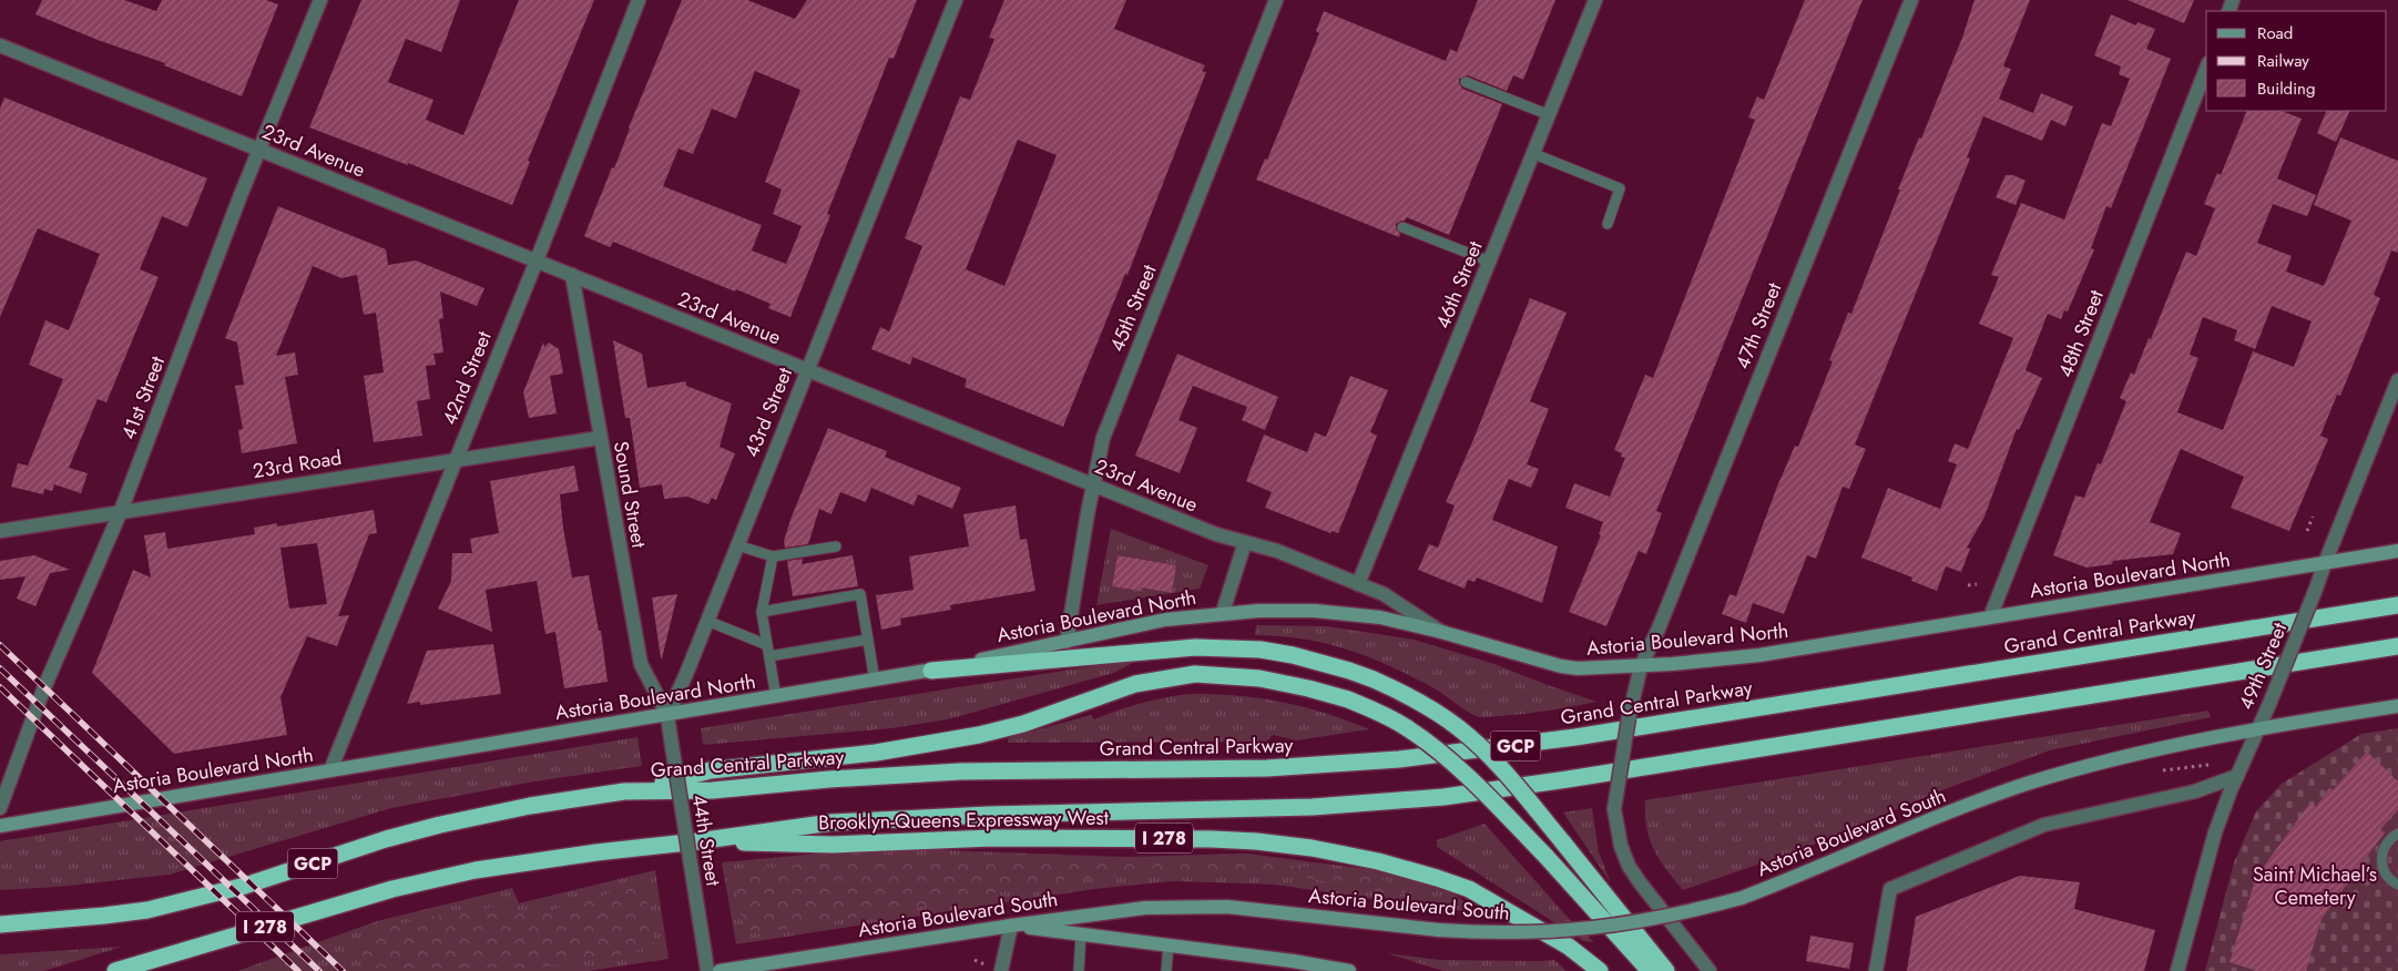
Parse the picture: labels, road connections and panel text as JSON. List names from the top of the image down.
{
  "streets": {
    "highway": [
      "Grand Central Parkway",
      "GCP",
      "Brooklyn-Queens Expressway West",
      "I 278"
    ],
    "main road": ["Astoria Boulevard North", "Astoria Boulevard South"],
    "street": [
      "23rd Avenue",
      "46th Street",
      "45th Street",
      "47th Street",
      "48th Street",
      "42nd Street",
      "41st Street",
      "43rd Street",
      "23rd Road",
      "Sound Street",
      "49th Street",
      "44th Street"
    ]
  },
  "crossings": [
    ["23rd Avenue", "46th Street"],
    ["23rd Avenue", "45th Street"],
    ["23rd Avenue", "42nd Street"],
    ["23rd Avenue", "41st Street"],
    ["23rd Avenue", "43rd Street"],
    ["23rd Avenue", "Sound Street"],
    ["23rd Avenue", "Astoria Boulevard North"],
    ["45th Street", "Astoria Boulevard North"],
    ["47th Street", "Astoria Boulevard North"],
    ["48th Street", "Astoria Boulevard North"],
    ["42nd Street", "23rd Road"],
    ["42nd Street", "Astoria Boulevard North"],
    ["41st Street", "23rd Road"],
    ["43rd Street", "Sound Street"],
    ["43rd Street", "Astoria Boulevard North"],
    ["43rd Street", "44th Street"],
    ["23rd Road", "Sound Street"],
    ["Sound Street", "Astoria Boulevard North"],
    ["Sound Street", "44th Street"],
    ["Astoria Boulevard North", "49th Street"],
    ["Astoria Boulevard North", "44th Street"],
    ["49th Street", "Astoria Boulevard South"],
    ["GCP", "Brooklyn-Queens Expressway West"],
    ["GCP", "I 278"],
    ["Brooklyn-Queens Expressway West", "I 278"]
  ],
  "parks": ["Saint Michael’s Cemetery"],
  "legend": ["Road", "Railway", "Building"]
}
